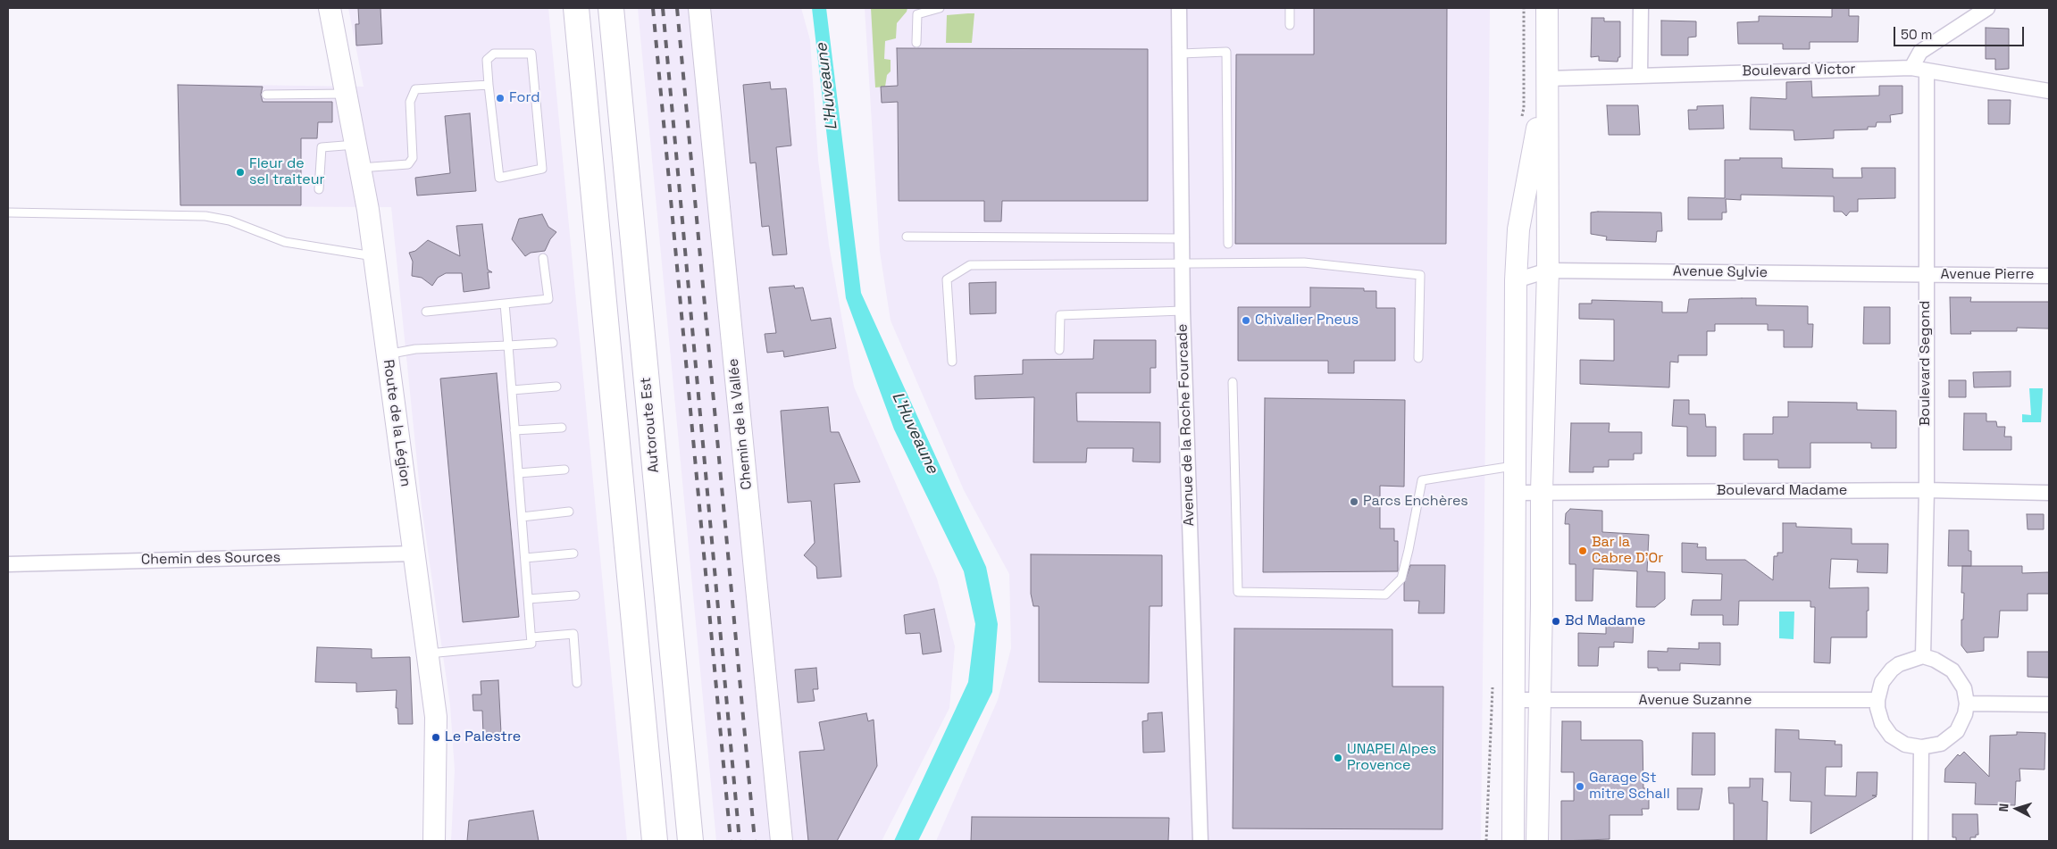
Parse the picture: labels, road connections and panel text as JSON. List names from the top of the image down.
{
  "streets": {
    "highway": ["Autoroute Est"],
    "main road": ["Route de la Légion", "Chemin de la Vallée"],
    "street": [
      "Boulevard Victor",
      "Avenue Sylvie",
      "Avenue Pierre",
      "Boulevard Segond",
      "Avenue de la Roche Fourcade",
      "Boulevard Madame",
      "Chemin des Sources",
      "Avenue Suzanne"
    ]
  },
  "crossings": [
    ["Boulevard Victor", "Boulevard Segond"],
    ["Avenue Sylvie", "Avenue Pierre"],
    ["Avenue Sylvie", "Boulevard Segond"],
    ["Avenue Pierre", "Boulevard Segond"],
    ["Boulevard Segond", "Boulevard Madame"],
    ["Boulevard Segond", "Avenue Suzanne"],
    ["Route de la Légion", "Chemin des Sources"]
  ],
  "water": ["L'Huveaune"],
  "places": [
    "Ford",
    "Fleur de sel traiteur",
    "Chivalier Pneus",
    "Parcs Enchères",
    "Bar la Cabre D'Or",
    "Bd Madame",
    "Le Palestre",
    "UNAPEI Alpes Provence",
    "Garage St mitre Schall"
  ],
  "scale_bar": "50 m",
  "north": "left"
}
